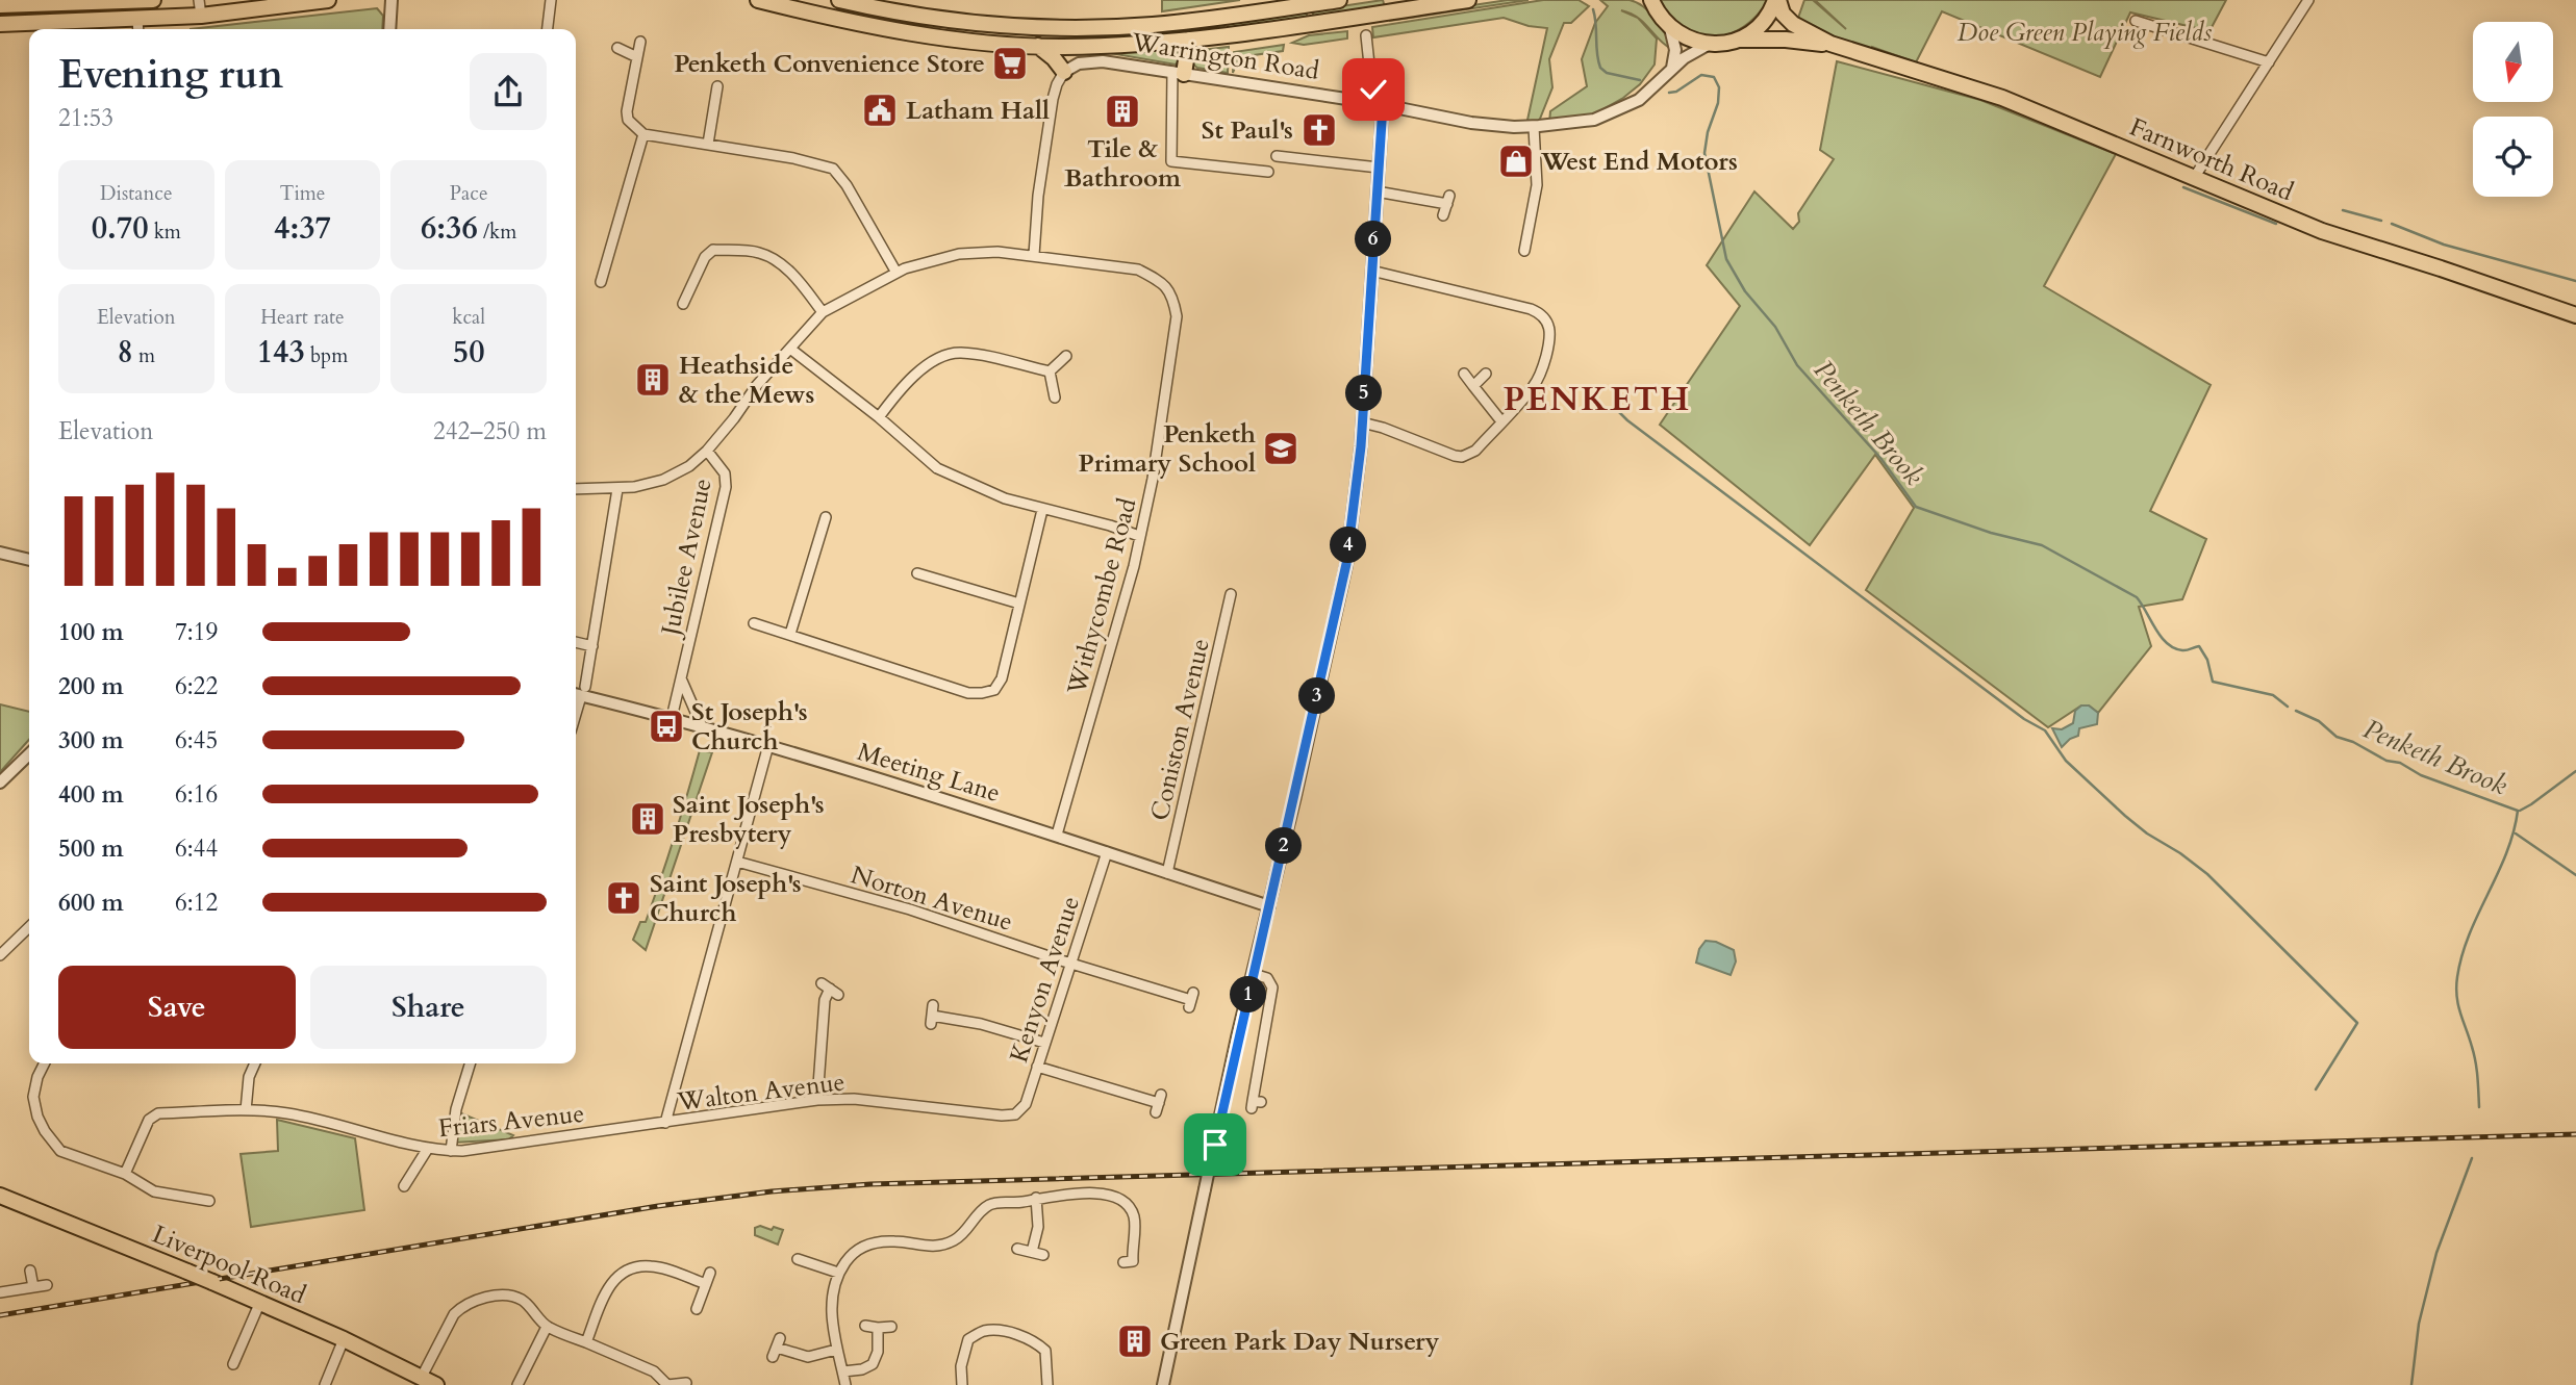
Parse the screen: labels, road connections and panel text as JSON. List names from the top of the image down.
{
  "streets": {
    "main road": ["Farnworth Road", "Liverpool Road"],
    "street": [
      "Warrington Road",
      "Jubilee Avenue",
      "Withycombe Road",
      "Coniston Avenue",
      "Meeting Lane",
      "Norton Avenue",
      "Kenyon Avenue",
      "Walton Avenue",
      "Friars Avenue"
    ]
  },
  "crossings": [
    ["Jubilee Avenue", "Meeting Lane"],
    ["Withycombe Road", "Meeting Lane"],
    ["Coniston Avenue", "Meeting Lane"],
    ["Meeting Lane", "Kenyon Avenue"],
    ["Norton Avenue", "Kenyon Avenue"],
    ["Kenyon Avenue", "Walton Avenue"],
    ["Walton Avenue", "Friars Avenue"]
  ],
  "districts": ["PENKETH"],
  "water": ["Penketh Brook"],
  "parks": ["Doe Green Playing Fields"],
  "places": {
    "supermarket": ["Penketh Convenience Store"],
    "public building": ["Latham Hall"],
    "building": [
      "Tile & Bathroom",
      "Heathside & the Mews",
      "Saint Joseph's Presbytery",
      "Green Park Day Nursery"
    ],
    "church": ["St Paul's", "Saint Joseph's Church"],
    "shop": ["West End Motors"],
    "school or university": ["Penketh Primary School"],
    "bus stop": ["St Joseph's Church"]
  },
  "north": "bottom",
  "page": {
    "heading": ["Evening run", "21:53"],
    "stats": [
      ["Distance", "0.70 km"],
      ["Time", "4:37"],
      ["Pace", "6:36 /km"],
      ["Elevation", "8 m"],
      ["Heart rate", "143 bpm"],
      ["kcal", "50"]
    ],
    "pins": [
      "6",
      "5",
      "4",
      "3",
      "2",
      "1"
    ],
    "chart": ["Elevation", "242–250 m"],
    "list": [
      {
        "name": "100 m",
        "note": "7:19"
      },
      {
        "name": "200 m",
        "note": "6:22"
      },
      {
        "name": "300 m",
        "note": "6:45"
      },
      {
        "name": "400 m",
        "note": "6:16"
      },
      {
        "name": "500 m",
        "note": "6:44"
      },
      {
        "name": "600 m",
        "note": "6:12"
      }
    ],
    "buttons": ["Save", "Share"]
  }
}
